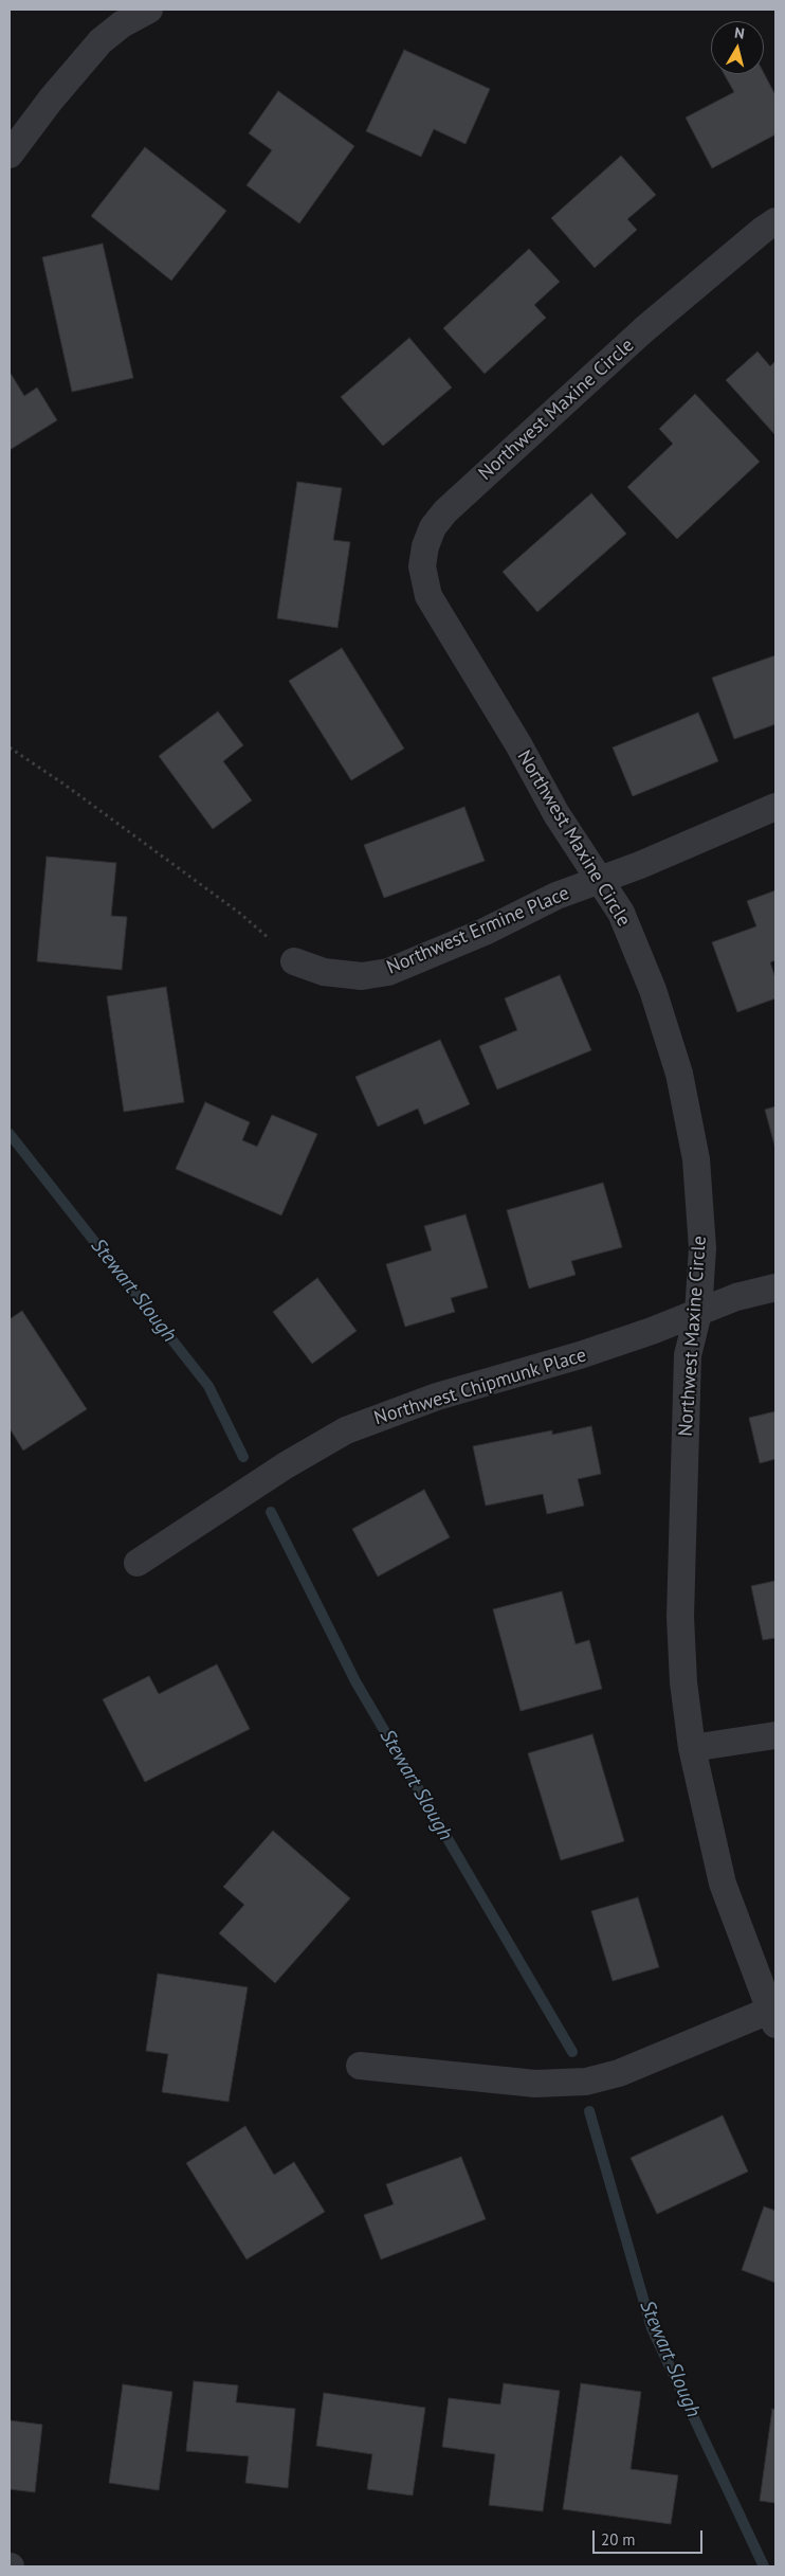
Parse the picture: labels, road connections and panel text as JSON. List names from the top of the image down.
{
  "streets": {
    "street": ["Northwest Maxine Circle", "Northwest Ermine Place", "Northwest Chipmunk Place"]
  },
  "crossings": [
    ["Northwest Maxine Circle", "Northwest Ermine Place"],
    ["Northwest Maxine Circle", "Northwest Chipmunk Place"]
  ],
  "water": ["Stewart Slough"],
  "scale_bar": "20 m",
  "north": "top"
}
